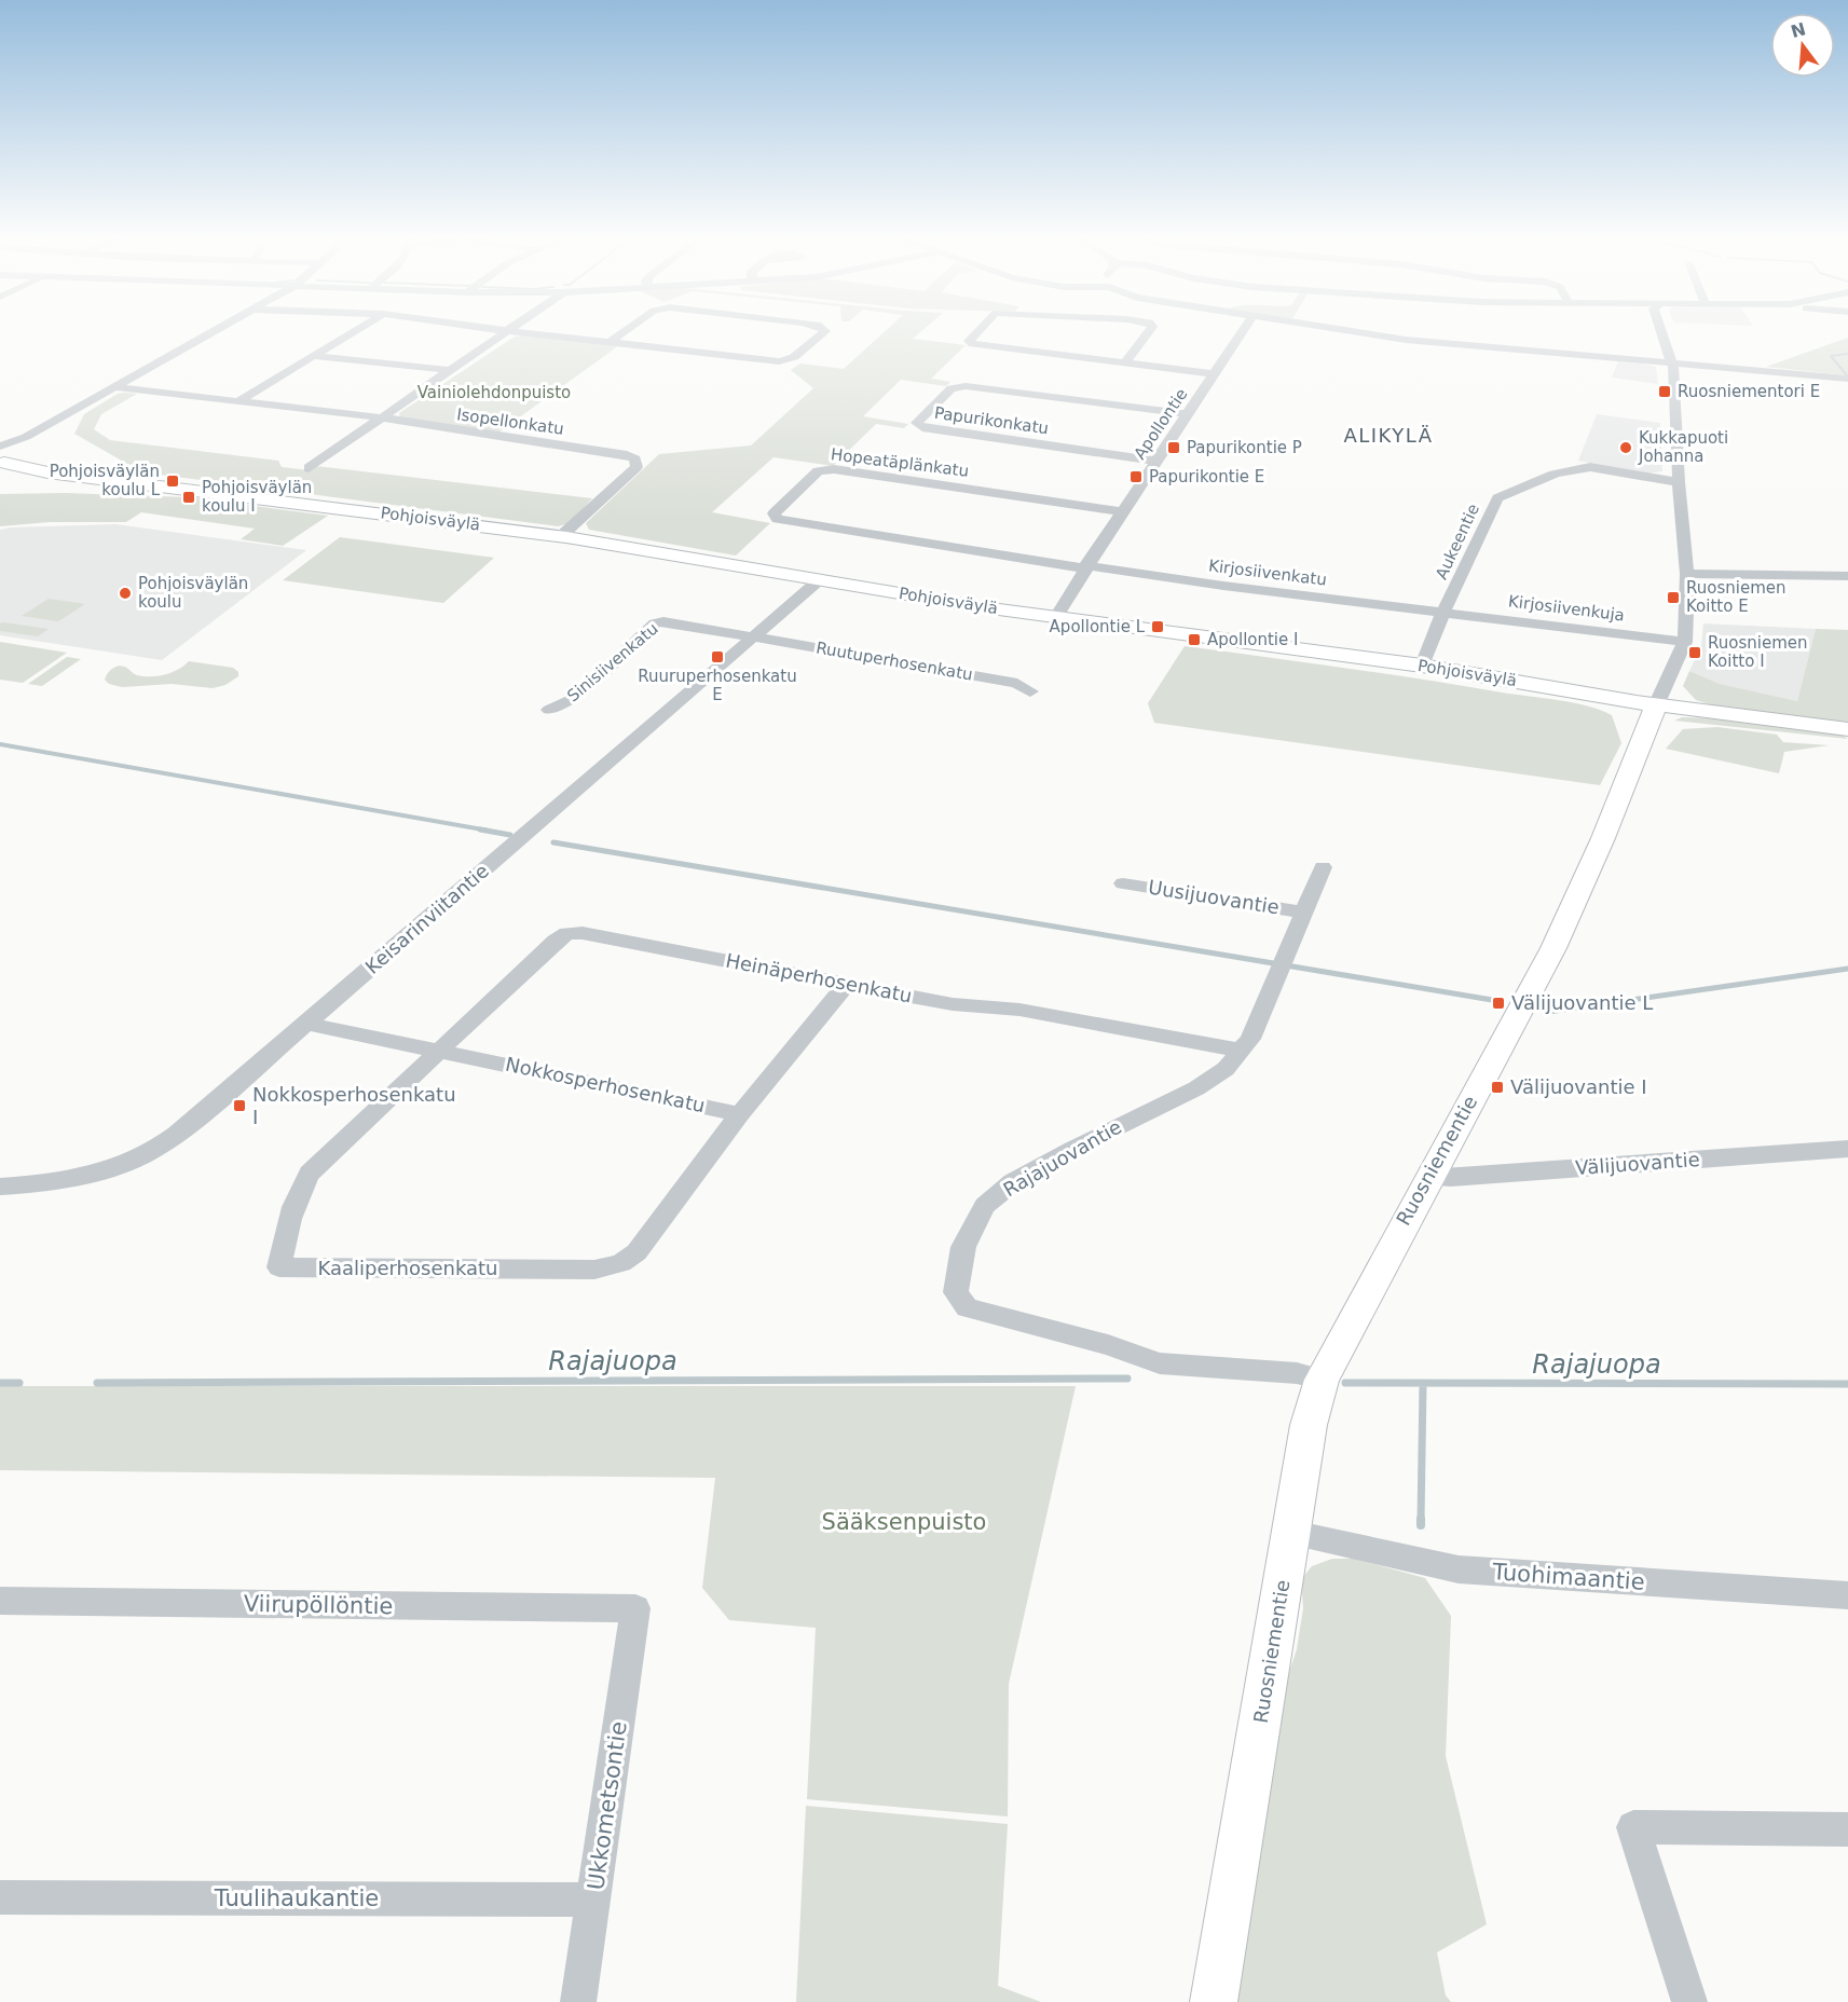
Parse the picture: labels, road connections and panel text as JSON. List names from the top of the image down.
{
  "streets": {
    "main road": ["Pohjoisväylä", "Ruosniementie"],
    "street": [
      "Papurikonkatu",
      "Isopellonkatu",
      "Apollontie",
      "Hopeatäplänkatu",
      "Aukeentie",
      "Kirjosiivenkatu",
      "Kirjosiivenkuja",
      "Ruutuperhosenkatu",
      "Sinisiivenkatu",
      "Uusijuovantie",
      "Keisarinviitantie",
      "Heinäperhosenkatu",
      "Nokkosperhosenkatu",
      "Rajajuovantie",
      "Välijuovantie",
      "Kaaliperhosenkatu",
      "Tuohimaantie",
      "Viirupöllöntie",
      "Ukkometsontie",
      "Tuulihaukantie"
    ]
  },
  "crossings": [
    ["Papurikonkatu", "Apollontie"],
    ["Isopellonkatu", "Pohjoisväylä"],
    ["Apollontie", "Hopeatäplänkatu"],
    ["Apollontie", "Pohjoisväylä"],
    ["Apollontie", "Kirjosiivenkatu"],
    ["Hopeatäplänkatu", "Kirjosiivenkatu"],
    ["Pohjoisväylä", "Aukeentie"],
    ["Pohjoisväylä", "Keisarinviitantie"],
    ["Pohjoisväylä", "Ruosniementie"],
    ["Aukeentie", "Kirjosiivenkatu"],
    ["Aukeentie", "Kirjosiivenkuja"],
    ["Aukeentie", "Ruosniementie"],
    ["Kirjosiivenkatu", "Kirjosiivenkuja"],
    ["Kirjosiivenkuja", "Ruosniementie"],
    ["Ruutuperhosenkatu", "Sinisiivenkatu"],
    ["Ruutuperhosenkatu", "Keisarinviitantie"],
    ["Sinisiivenkatu", "Keisarinviitantie"],
    ["Uusijuovantie", "Rajajuovantie"],
    ["Keisarinviitantie", "Nokkosperhosenkatu"],
    ["Heinäperhosenkatu", "Nokkosperhosenkatu"],
    ["Heinäperhosenkatu", "Rajajuovantie"],
    ["Heinäperhosenkatu", "Kaaliperhosenkatu"],
    ["Nokkosperhosenkatu", "Kaaliperhosenkatu"],
    ["Rajajuovantie", "Ruosniementie"],
    ["Ruosniementie", "Välijuovantie"],
    ["Ruosniementie", "Tuohimaantie"],
    ["Viirupöllöntie", "Ukkometsontie"],
    ["Ukkometsontie", "Tuulihaukantie"]
  ],
  "districts": ["ALIKYLÄ"],
  "water": ["Rajajuopa"],
  "parks": ["Vainiolehdonpuisto", "Sääksenpuisto"],
  "places": {
    "transit": [
      "Ruosniementori E",
      "Papurikontie P",
      "Papurikontie E",
      "Pohjoisväylän koulu L",
      "Pohjoisväylän koulu I",
      "Ruosniemen Koitto E",
      "Apollontie L",
      "Apollontie I",
      "Ruosniemen Koitto I",
      "Ruuruperhosenkatu E",
      "Välijuovantie L",
      "Välijuovantie I",
      "Nokkosperhosenkatu I"
    ],
    "other": ["Kukkapuoti Johanna", "Pohjoisväylän koulu"]
  },
  "north": "top"
}
